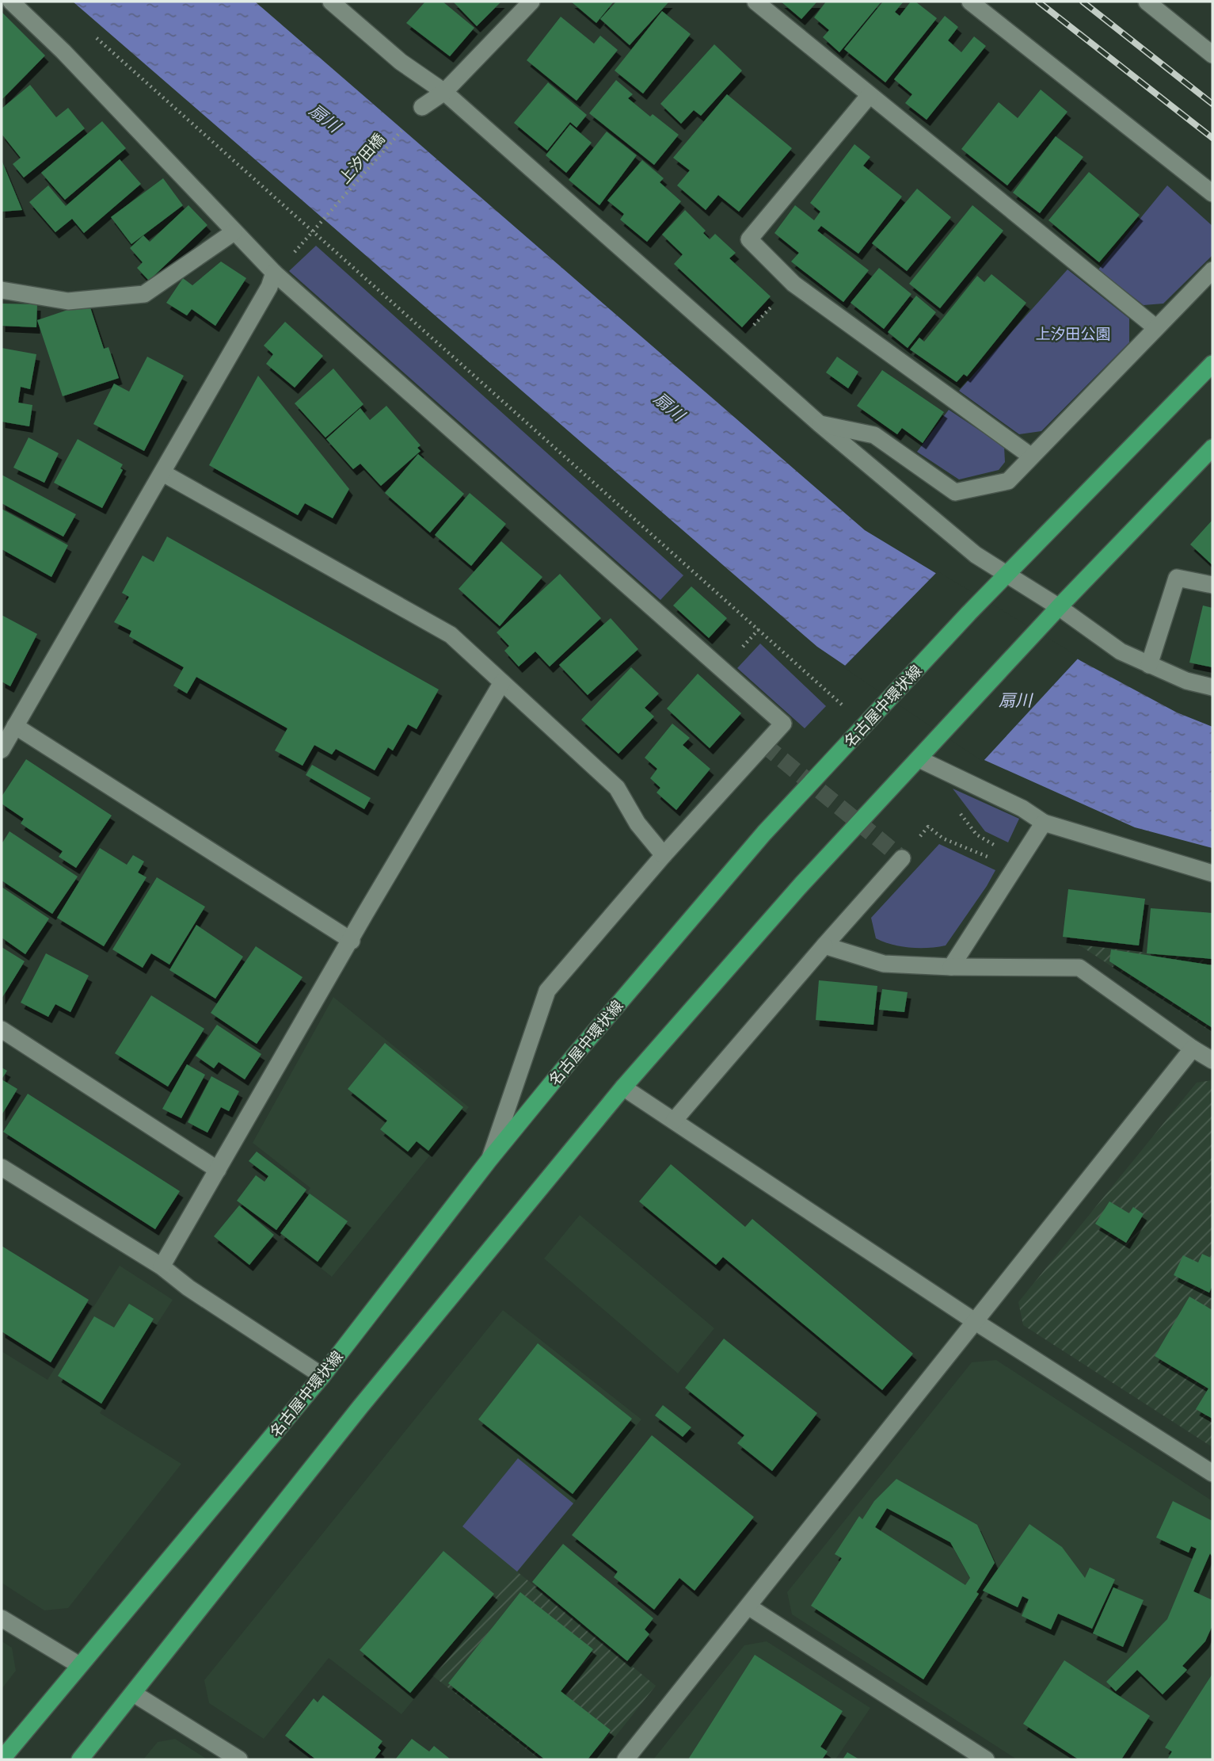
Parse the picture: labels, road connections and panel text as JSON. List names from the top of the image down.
{
  "streets": {
    "main road": ["名古屋中環状線"],
    "path": ["上汐田橋"]
  },
  "water": ["扇川"],
  "parks": ["上汐田公園"]
}
